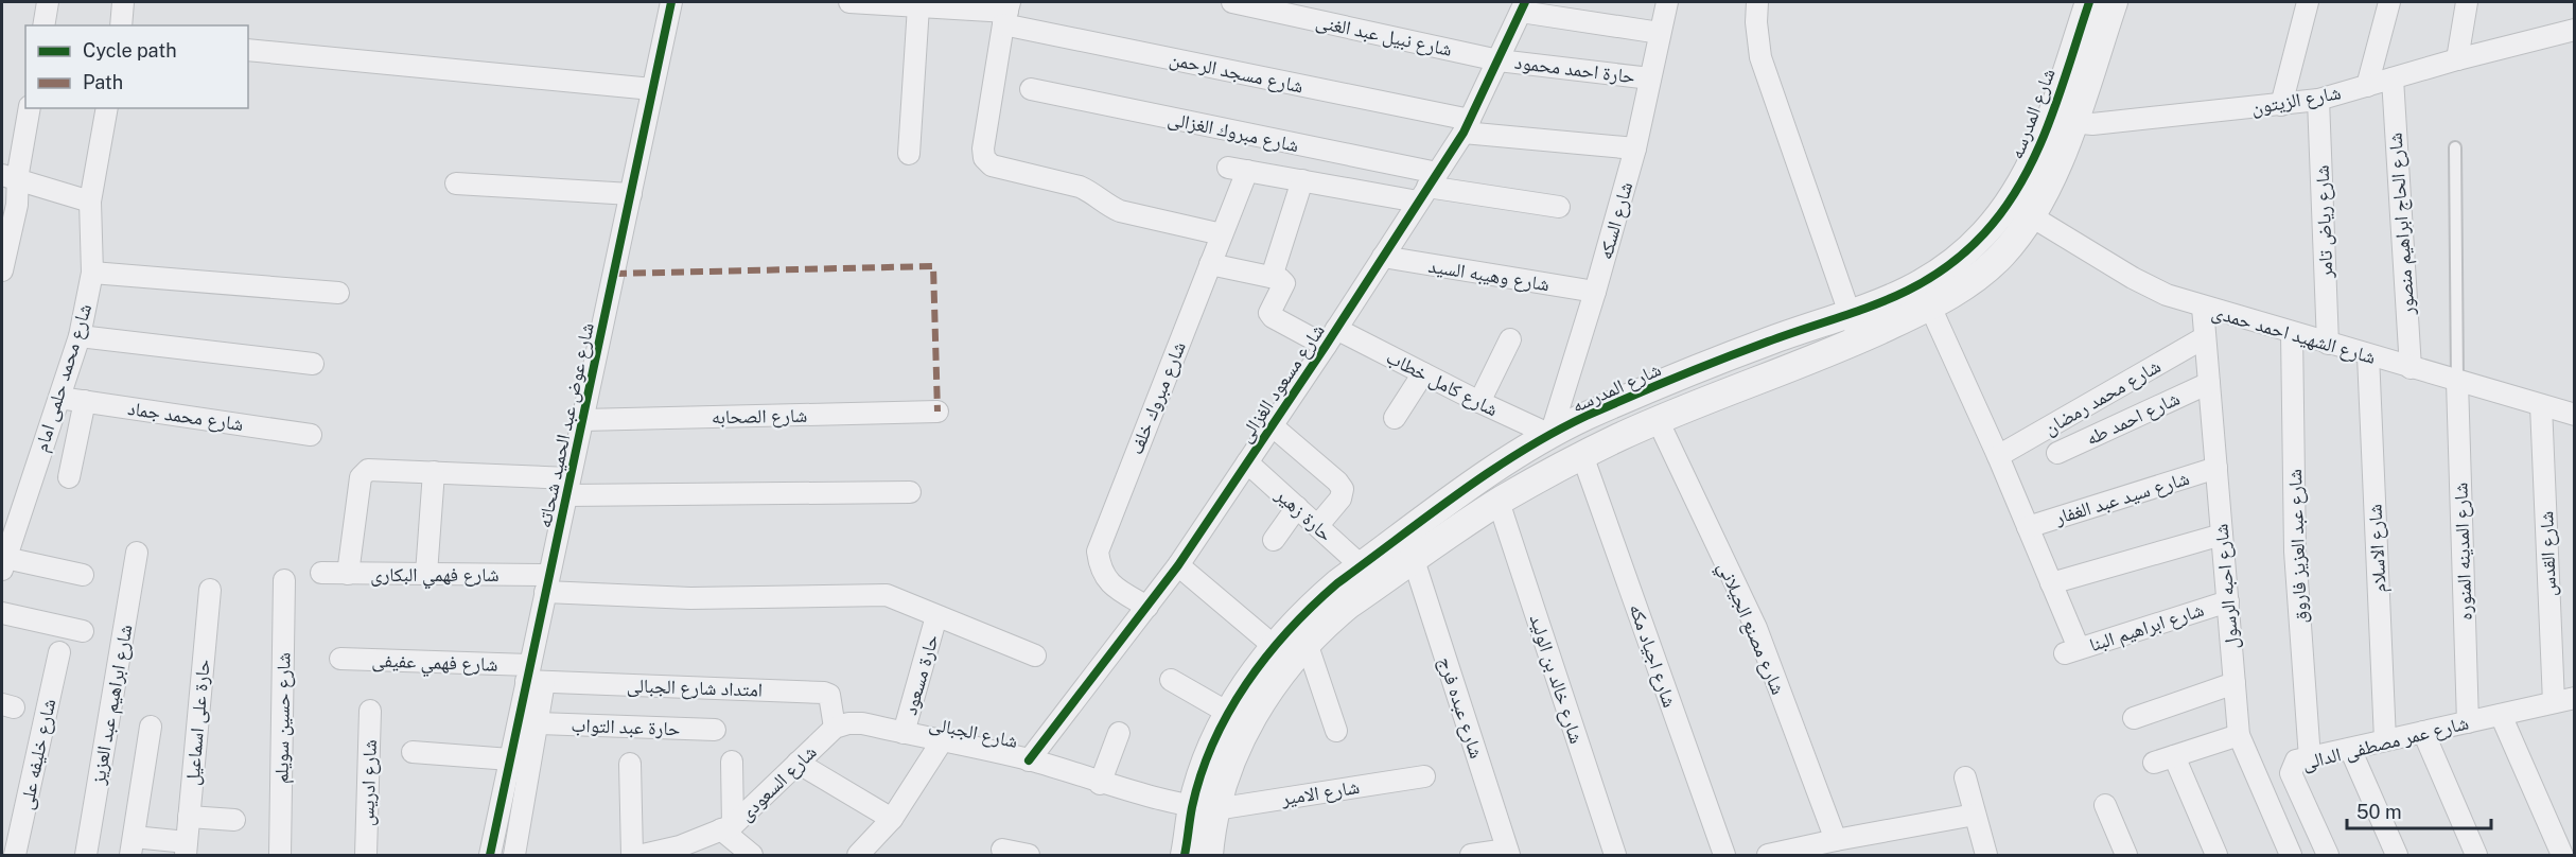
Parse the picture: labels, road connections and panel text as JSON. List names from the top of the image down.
{
  "streets": {
    "street": [
      "شارع نبيل عبد الغنى",
      "حارة احمد محمود",
      "شارع مسجد الرحمن",
      "شارع الزيتون",
      "شارع المدرسه",
      "شارع مبروك الغزالى",
      "شارع السكه",
      "شارع رياض تامر",
      "شارع الحاج ابراهيم منصور",
      "شارع وهيبه السيد",
      "شارع الشهيد احمد حمدى",
      "شارع محمد حلمى امام",
      "شارع مسعود الغزالى",
      "شارع كامل خطاب",
      "شارع محمد رمضان",
      "شارع مبروك خلف",
      "شارع محمد جماد",
      "شارع الصحابه",
      "شارع احمد طه",
      "شارع عوض عبد الحميد شحاته",
      "شارع سيد عبد الغفار",
      "حارة زهير",
      "شارع عبد العزيز فاروق",
      "شارع الاسلام",
      "شارع المدينه المنوره",
      "شارع القدس",
      "شارع فهمي البكارى",
      "شارع احبه الرسول",
      "شارع ابراهيم البنا",
      "شارع مصنع الجيلاني",
      "شارع اجياد مكه",
      "شارع فهمي عفيفى",
      "حارة مسعود",
      "شارع خالد بن الوليد",
      "امتداد شارع الجبالى",
      "شارع ابراهيم عبد العزيز",
      "شارع عبده فرج",
      "شارع حسين سويلم",
      "حارة على اسماعيل",
      "حارة عبد التواب",
      "شارع الجبالى",
      "شارع عمر مصطفى الدالى",
      "شارع خليفه على",
      "شارع ادريس",
      "شارع السعودى",
      "شارع الامير"
    ]
  },
  "crossings": [
    ["شارع نبيل عبد الغنى", "حارة احمد محمود"],
    ["شارع نبيل عبد الغنى", "شارع مسعود الغزالى"],
    ["حارة احمد محمود", "شارع السكه"],
    ["حارة احمد محمود", "شارع مسعود الغزالى"],
    ["شارع مسجد الرحمن", "شارع السكه"],
    ["شارع مسجد الرحمن", "شارع مسعود الغزالى"],
    ["شارع الزيتون", "شارع المدرسه"],
    ["شارع الزيتون", "شارع رياض تامر"],
    ["شارع الزيتون", "شارع الحاج ابراهيم منصور"],
    ["شارع المدرسه", "شارع السكه"],
    ["شارع المدرسه", "شارع الشهيد احمد حمدى"],
    ["شارع المدرسه", "شارع كامل خطاب"],
    ["شارع المدرسه", "حارة زهير"],
    ["شارع المدرسه", "شارع مصنع الجيلاني"],
    ["شارع المدرسه", "شارع اجياد مكه"],
    ["شارع المدرسه", "شارع خالد بن الوليد"],
    ["شارع المدرسه", "شارع عبده فرج"],
    ["شارع المدرسه", "شارع الجبالى"],
    ["شارع المدرسه", "شارع الامير"],
    ["شارع مبروك الغزالى", "شارع مسعود الغزالى"],
    ["شارع مبروك الغزالى", "شارع مبروك خلف"],
    ["شارع السكه", "شارع وهيبه السيد"],
    ["شارع السكه", "شارع كامل خطاب"],
    ["شارع رياض تامر", "شارع الشهيد احمد حمدى"],
    ["شارع الحاج ابراهيم منصور", "شارع الشهيد احمد حمدى"],
    ["شارع وهيبه السيد", "شارع مسعود الغزالى"],
    ["شارع الشهيد احمد حمدى", "شارع عبد العزيز فاروق"],
    ["شارع الشهيد احمد حمدى", "شارع الاسلام"],
    ["شارع الشهيد احمد حمدى", "شارع المدينه المنوره"],
    ["شارع الشهيد احمد حمدى", "شارع القدس"],
    ["شارع الشهيد احمد حمدى", "شارع احبه الرسول"],
    ["شارع محمد حلمى امام", "شارع محمد جماد"],
    ["شارع مسعود الغزالى", "شارع كامل خطاب"],
    ["شارع مسعود الغزالى", "شارع مبروك خلف"],
    ["شارع مسعود الغزالى", "حارة زهير"],
    ["شارع مسعود الغزالى", "شارع الجبالى"],
    ["شارع محمد رمضان", "شارع احبه الرسول"],
    ["شارع الصحابه", "شارع عوض عبد الحميد شحاته"],
    ["شارع احمد طه", "شارع احبه الرسول"],
    ["شارع عوض عبد الحميد شحاته", "شارع فهمي البكارى"],
    ["شارع عوض عبد الحميد شحاته", "شارع فهمي عفيفى"],
    ["شارع عوض عبد الحميد شحاته", "امتداد شارع الجبالى"],
    ["شارع سيد عبد الغفار", "شارع احبه الرسول"],
    ["شارع عبد العزيز فاروق", "شارع عمر مصطفى الدالى"],
    ["شارع الاسلام", "شارع عمر مصطفى الدالى"],
    ["شارع المدينه المنوره", "شارع عمر مصطفى الدالى"],
    ["شارع القدس", "شارع عمر مصطفى الدالى"],
    ["شارع فهمي البكارى", "حارة مسعود"],
    ["شارع احبه الرسول", "شارع ابراهيم البنا"],
    ["شارع فهمي عفيفى", "امتداد شارع الجبالى"],
    ["حارة مسعود", "شارع الجبالى"],
    ["امتداد شارع الجبالى", "شارع الجبالى"],
    ["امتداد شارع الجبالى", "شارع السعودى"],
    ["شارع الجبالى", "شارع السعودى"],
    ["شارع الجبالى", "شارع الامير"]
  ],
  "legend": ["Cycle path", "Path"],
  "scale_bar": "50 m"
}
